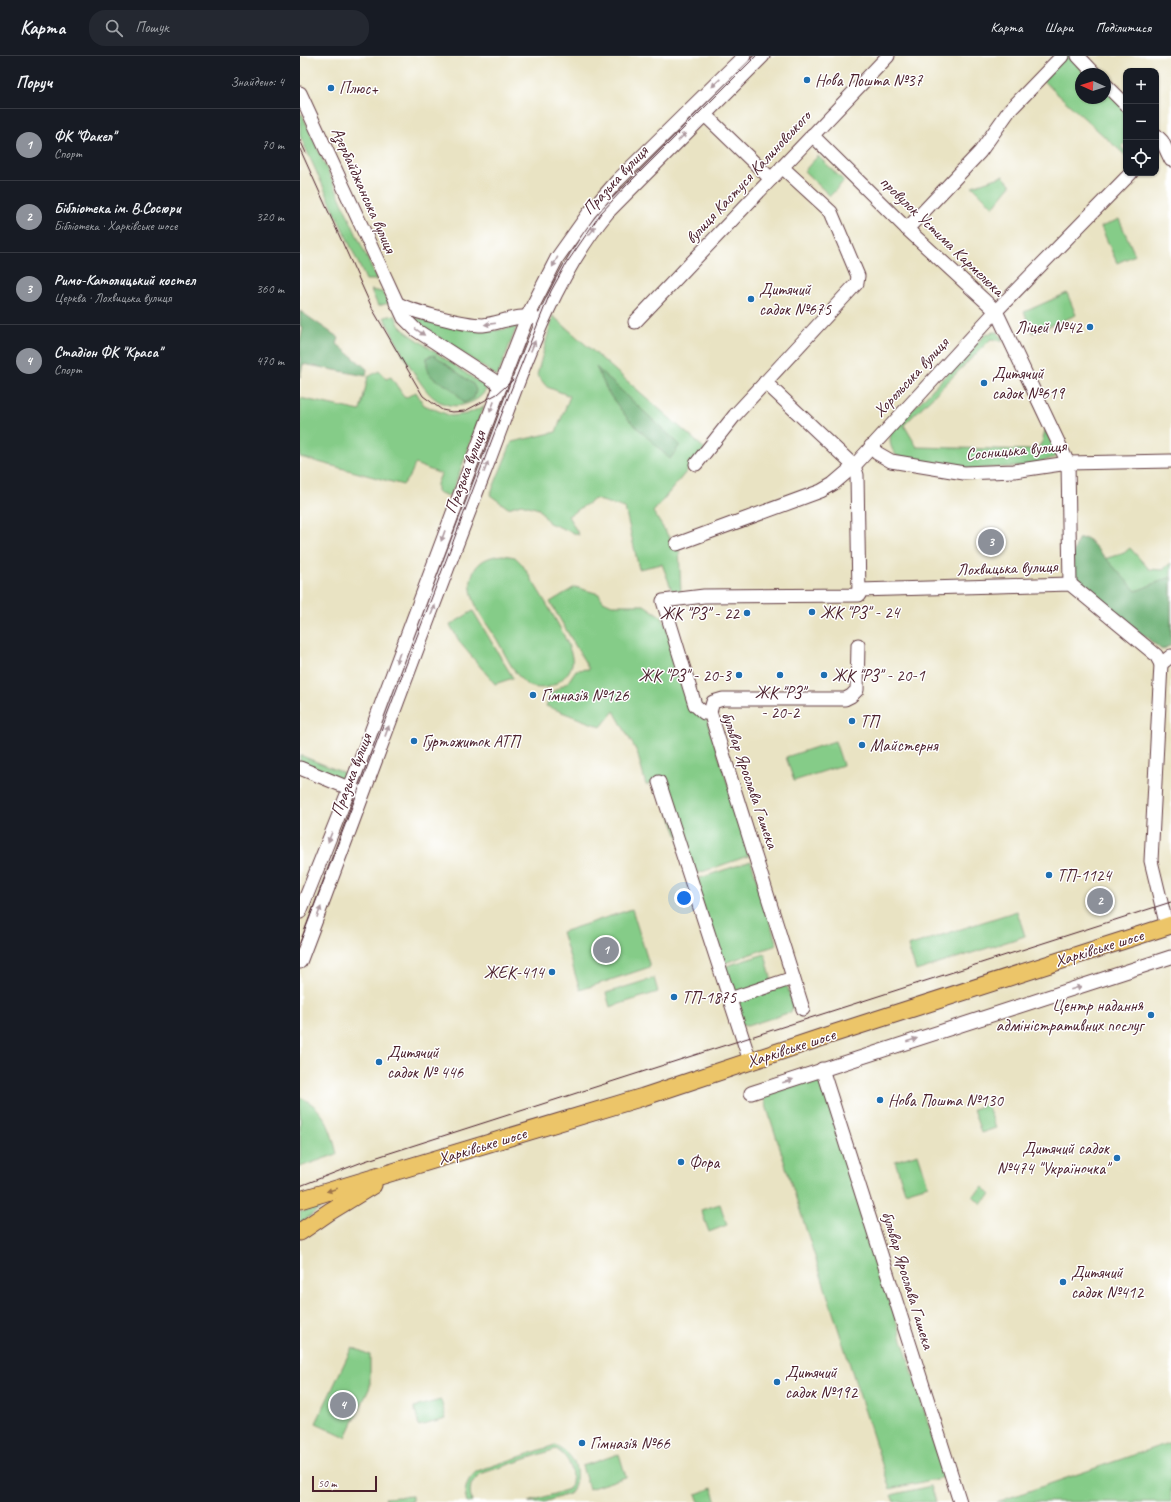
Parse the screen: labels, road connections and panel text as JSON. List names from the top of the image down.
{
  "streets": {
    "main road": ["Харківське шосе"],
    "street": [
      "вулиця Кастуся Калиновського",
      "Празька вулиця",
      "Азербайджанська вулиця",
      "провулок Устима Кармелюка",
      "Хорольська вулиця",
      "Сосницька вулиця",
      "Лохвицька вулиця",
      "бульвар Ярослава Гашека"
    ]
  },
  "crossings": [
    ["вулиця Кастуся Калиновського", "провулок Устима Кармелюка"],
    ["Празька вулиця", "Азербайджанська вулиця"],
    ["провулок Устима Кармелюка", "Хорольська вулиця"],
    ["провулок Устима Кармелюка", "Сосницька вулиця"],
    ["провулок Устима Кармелюка", "Лохвицька вулиця"],
    ["Хорольська вулиця", "Сосницька вулиця"],
    ["Лохвицька вулиця", "бульвар Ярослава Гашека"],
    ["бульвар Ярослава Гашека", "Харківське шосе"]
  ],
  "one_way": ["Азербайджанська вулиця"],
  "places": [
    "Нова Пошта №37",
    "Плюс+",
    "Дитячий садок №675",
    "Ліцей №42",
    "Дитячий садок №619",
    "ЖК \"РЗ\" - 24",
    "ЖК \"РЗ\" - 22",
    "ЖК \"РЗ\" - 20-3",
    "ЖК \"РЗ\" - 20-2",
    "ЖК \"РЗ\" - 20-1",
    "Гімназія №126",
    "ТП",
    "Гуртожиток АТП",
    "Майстерня",
    "ТП-1124",
    "ЖЕК-414",
    "ТП-1875",
    "Центр надання адміністративних послуг",
    "Дитячий садок № 446",
    "Нова Пошта №130",
    "Дитячий садок №474 \"Україночка\"",
    "Фора",
    "Дитячий садок №412",
    "Дитячий садок №192",
    "Гімназія №66"
  ],
  "scale_bar": "50 m",
  "north": "left",
  "page": {
    "header": "Карта",
    "search": "Пошук",
    "nav": ["Карта", "Шари", "Поділитися"],
    "heading": ["Поруч", "Знайдено: 4"],
    "map_buttons": ["+", "−"],
    "list": [
      {
        "mark": "1",
        "name": "ФК \"Факел\"",
        "note": "Спорт",
        "value": "70 m"
      },
      {
        "mark": "2",
        "name": "Бібліотека ім. В.Сосюри",
        "note": "Бібліотека · Харківське шосе",
        "value": "320 m"
      },
      {
        "mark": "3",
        "name": "Римо-Католицький костел",
        "note": "Церква · Лохвицька вулиця",
        "value": "360 m"
      },
      {
        "mark": "4",
        "name": "Стадіон ФК \"Краса\"",
        "note": "Спорт",
        "value": "470 m"
      }
    ],
    "pins": [
      "3",
      "2",
      "1",
      "4"
    ],
    "scale": "50 m"
  }
}
